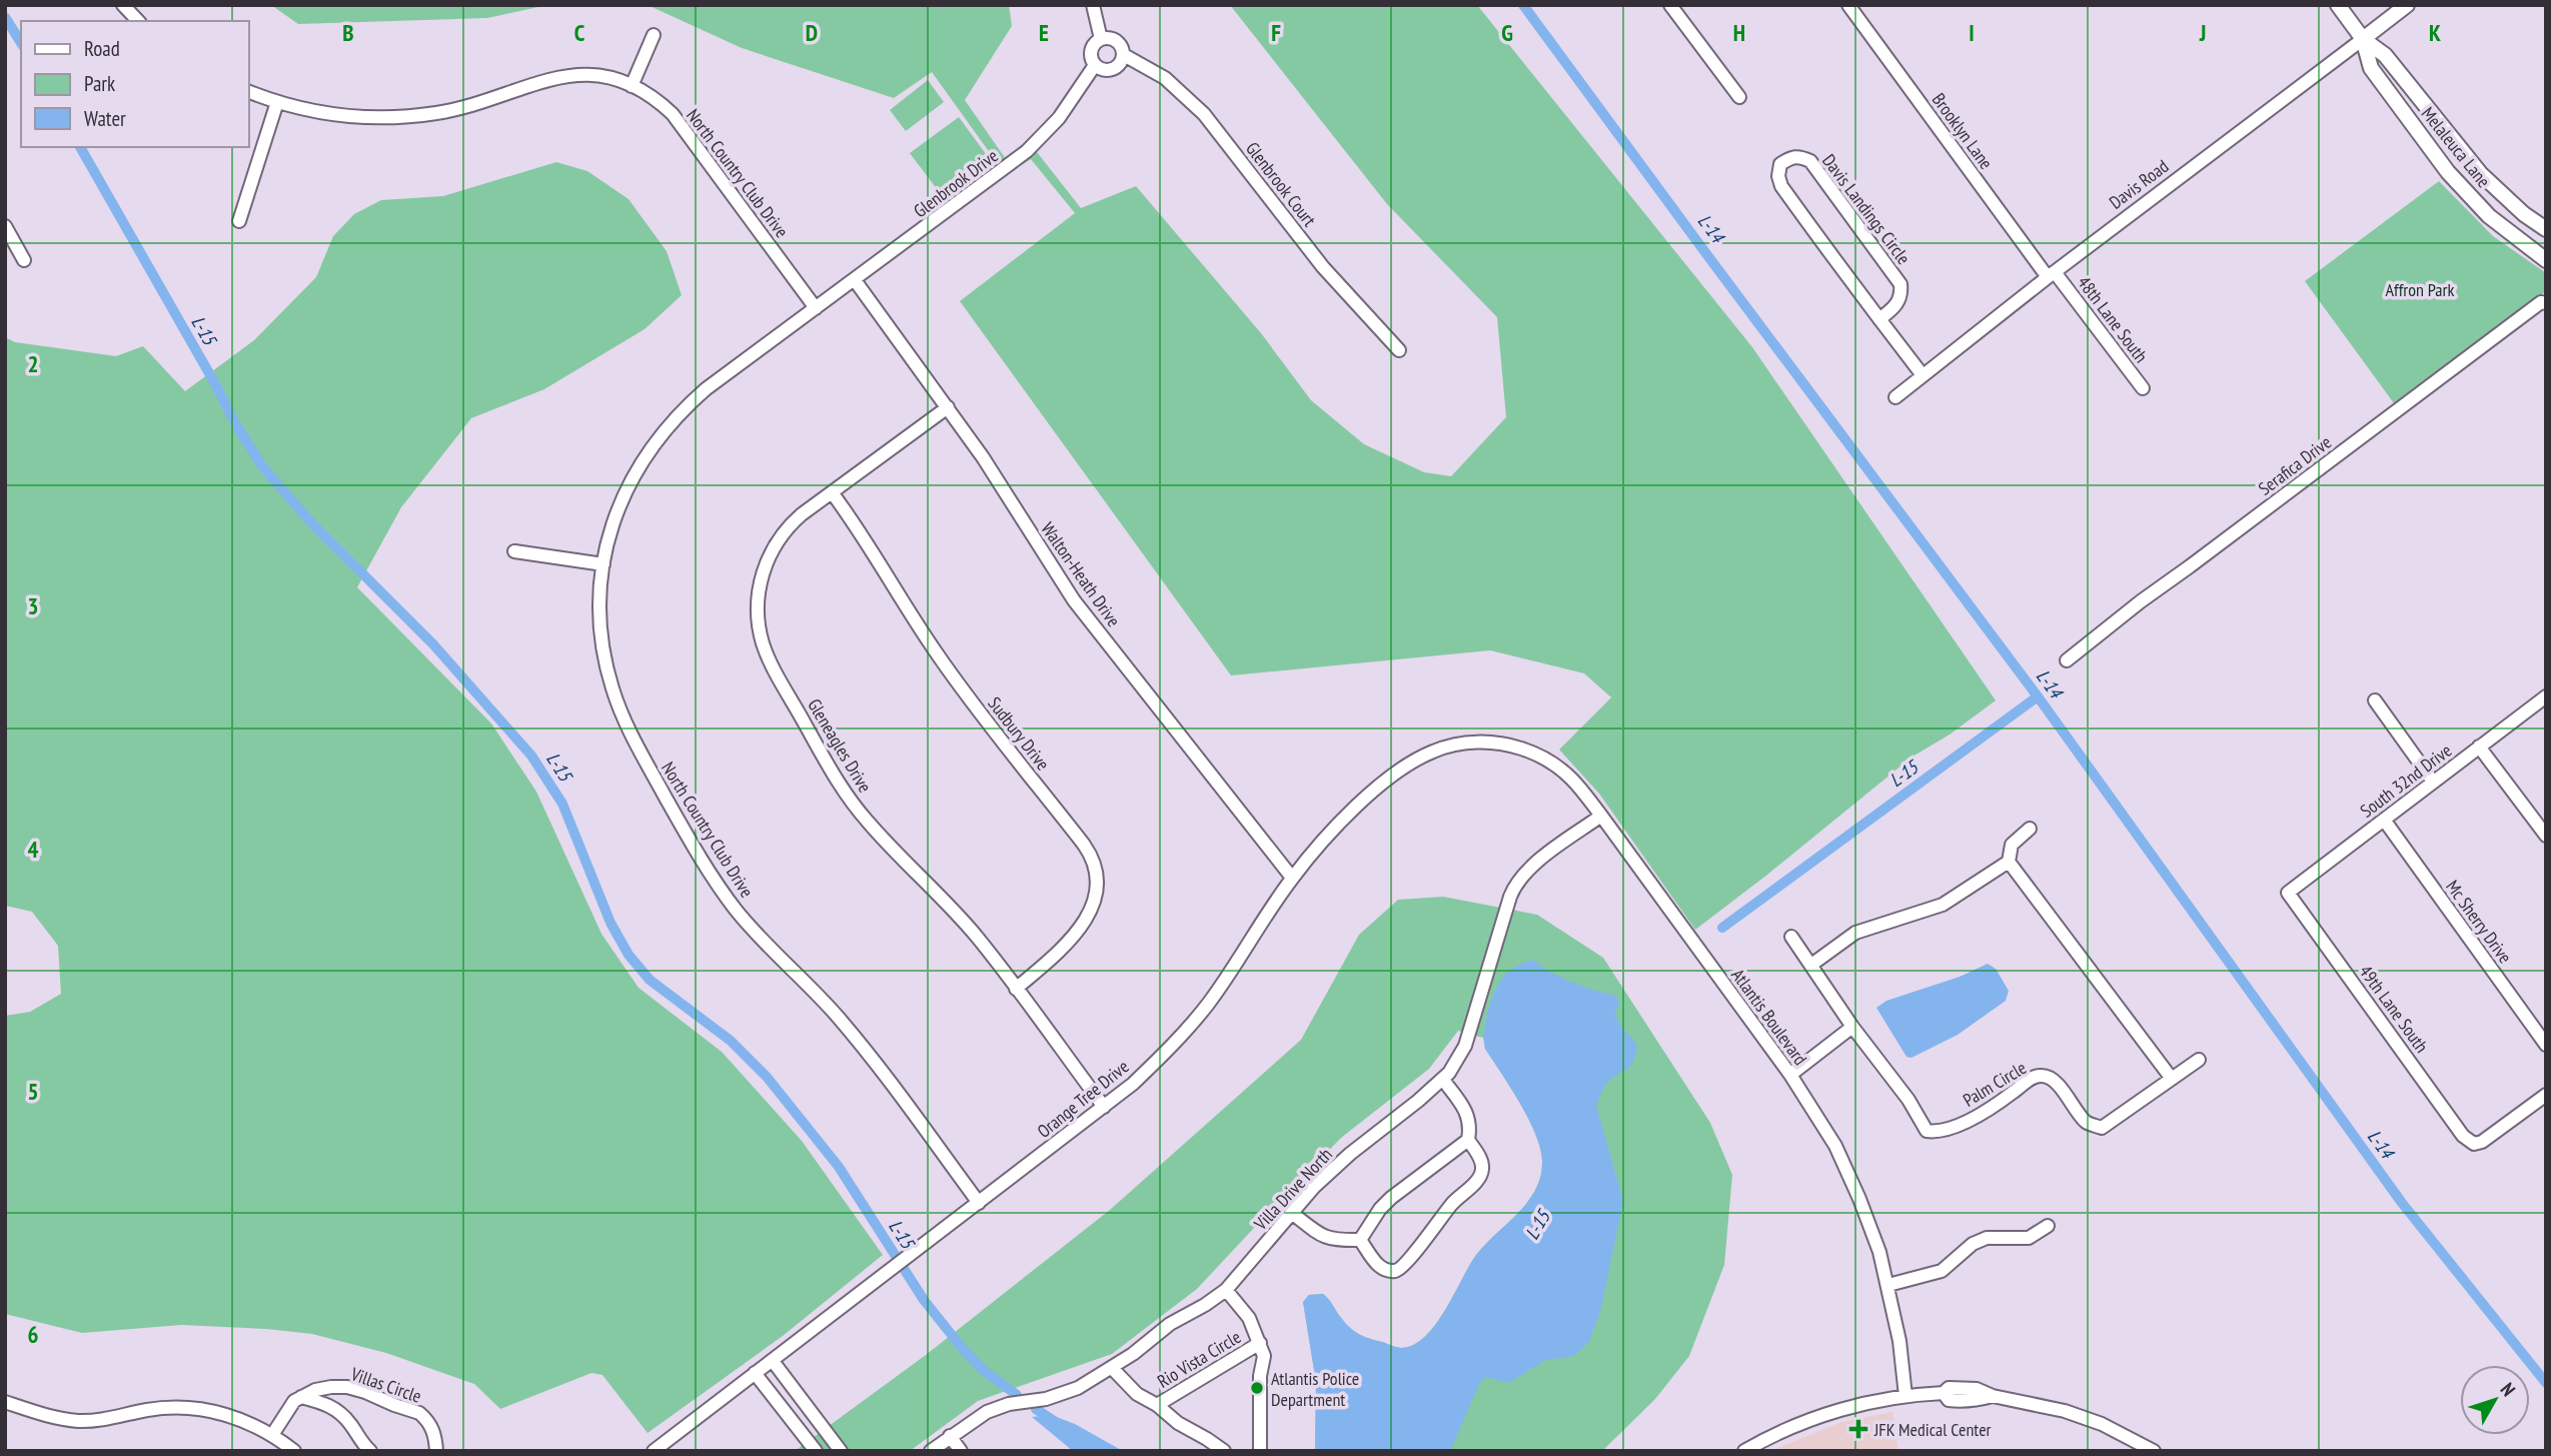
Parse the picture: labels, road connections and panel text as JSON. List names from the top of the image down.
{
  "streets": {
    "street": [
      "Brooklyn Lane",
      "Melaleuca Lane",
      "North Country Club Drive",
      "Glenbrook Drive",
      "Glenbrook Court",
      "Davis Road",
      "Davis Landings Circle",
      "48th Lane South",
      "Serafica Drive",
      "Walton-Heath Drive",
      "Sudbury Drive",
      "Gleneagles Drive",
      "South 32nd Drive",
      "Mc Sherry Drive",
      "49th Lane South",
      "Atlantis Boulevard",
      "Palm Circle",
      "Orange Tree Drive",
      "Villa Drive North",
      "Rio Vista Circle",
      "Villas Circle"
    ]
  },
  "crossings": [
    ["Brooklyn Lane", "Davis Road"],
    ["Brooklyn Lane", "48th Lane South"],
    ["Melaleuca Lane", "Davis Road"],
    ["North Country Club Drive", "Glenbrook Drive"],
    ["North Country Club Drive", "Orange Tree Drive"],
    ["Glenbrook Drive", "Glenbrook Court"],
    ["Glenbrook Drive", "Walton-Heath Drive"],
    ["Davis Road", "Davis Landings Circle"],
    ["Davis Road", "48th Lane South"],
    ["Walton-Heath Drive", "Gleneagles Drive"],
    ["Walton-Heath Drive", "Orange Tree Drive"],
    ["Sudbury Drive", "Gleneagles Drive"],
    ["Gleneagles Drive", "Orange Tree Drive"],
    ["South 32nd Drive", "Mc Sherry Drive"],
    ["South 32nd Drive", "49th Lane South"],
    ["Atlantis Boulevard", "Orange Tree Drive"],
    ["Atlantis Boulevard", "Villa Drive North"],
    ["Villa Drive North", "Rio Vista Circle"]
  ],
  "water": ["L-14", "L-15"],
  "parks": ["Affron Park"],
  "places": {
    "other": ["Atlantis Police Department"],
    "health": ["JFK Medical Center"]
  },
  "legend": ["Road", "Park", "Water"],
  "north": "top right",
  "grid": {
    "columns": [
      "B",
      "C",
      "D",
      "E",
      "F",
      "G",
      "H",
      "I",
      "J",
      "K"
    ],
    "rows": [
      "2",
      "3",
      "4",
      "5",
      "6"
    ]
  }
}
